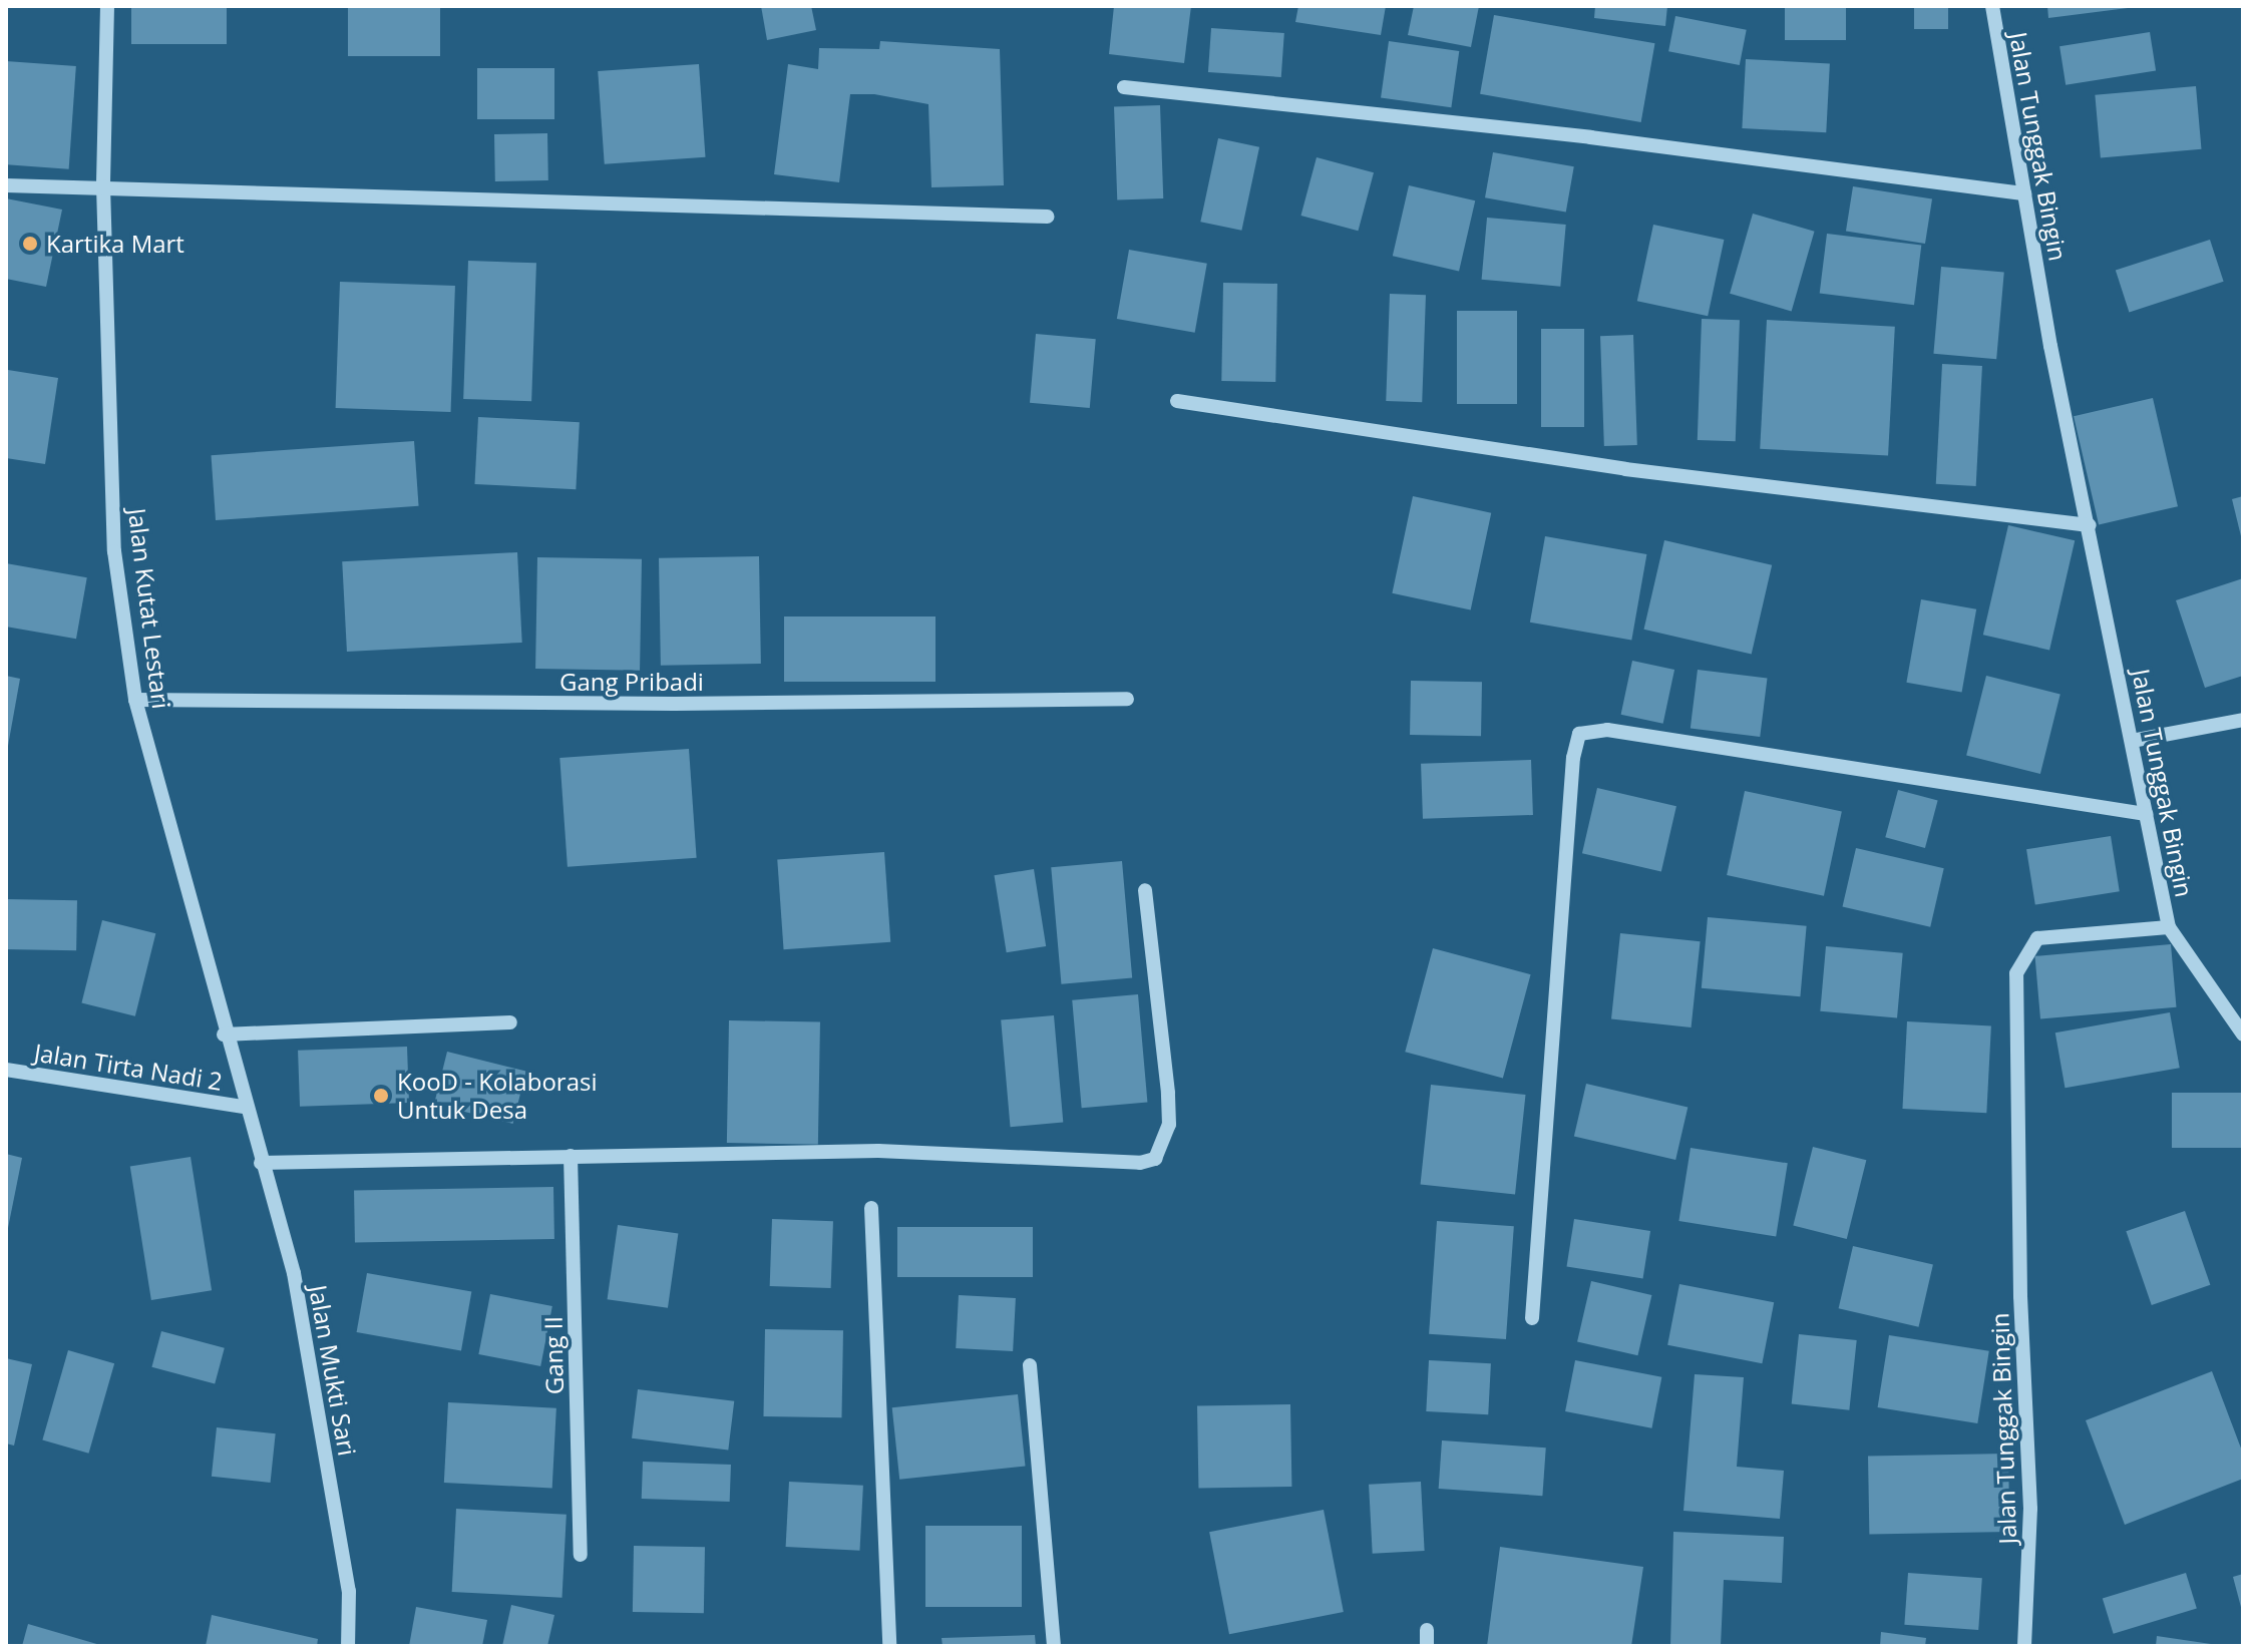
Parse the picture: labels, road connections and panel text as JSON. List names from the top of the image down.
{
  "streets": {
    "street": [
      "Jalan Tunggak Bingin",
      "Jalan Kutat Lestari",
      "Gang Pribadi",
      "Jalan Tirta Nadi 2",
      "Gang II",
      "Jalan Mukti Sari"
    ]
  },
  "crossings": [
    ["Jalan Kutat Lestari", "Gang Pribadi"],
    ["Jalan Kutat Lestari", "Jalan Tirta Nadi 2"],
    ["Jalan Kutat Lestari", "Jalan Mukti Sari"],
    ["Jalan Tirta Nadi 2", "Jalan Mukti Sari"]
  ],
  "places": ["Kartika Mart", "KooD - Kolaborasi Untuk Desa"]
}
